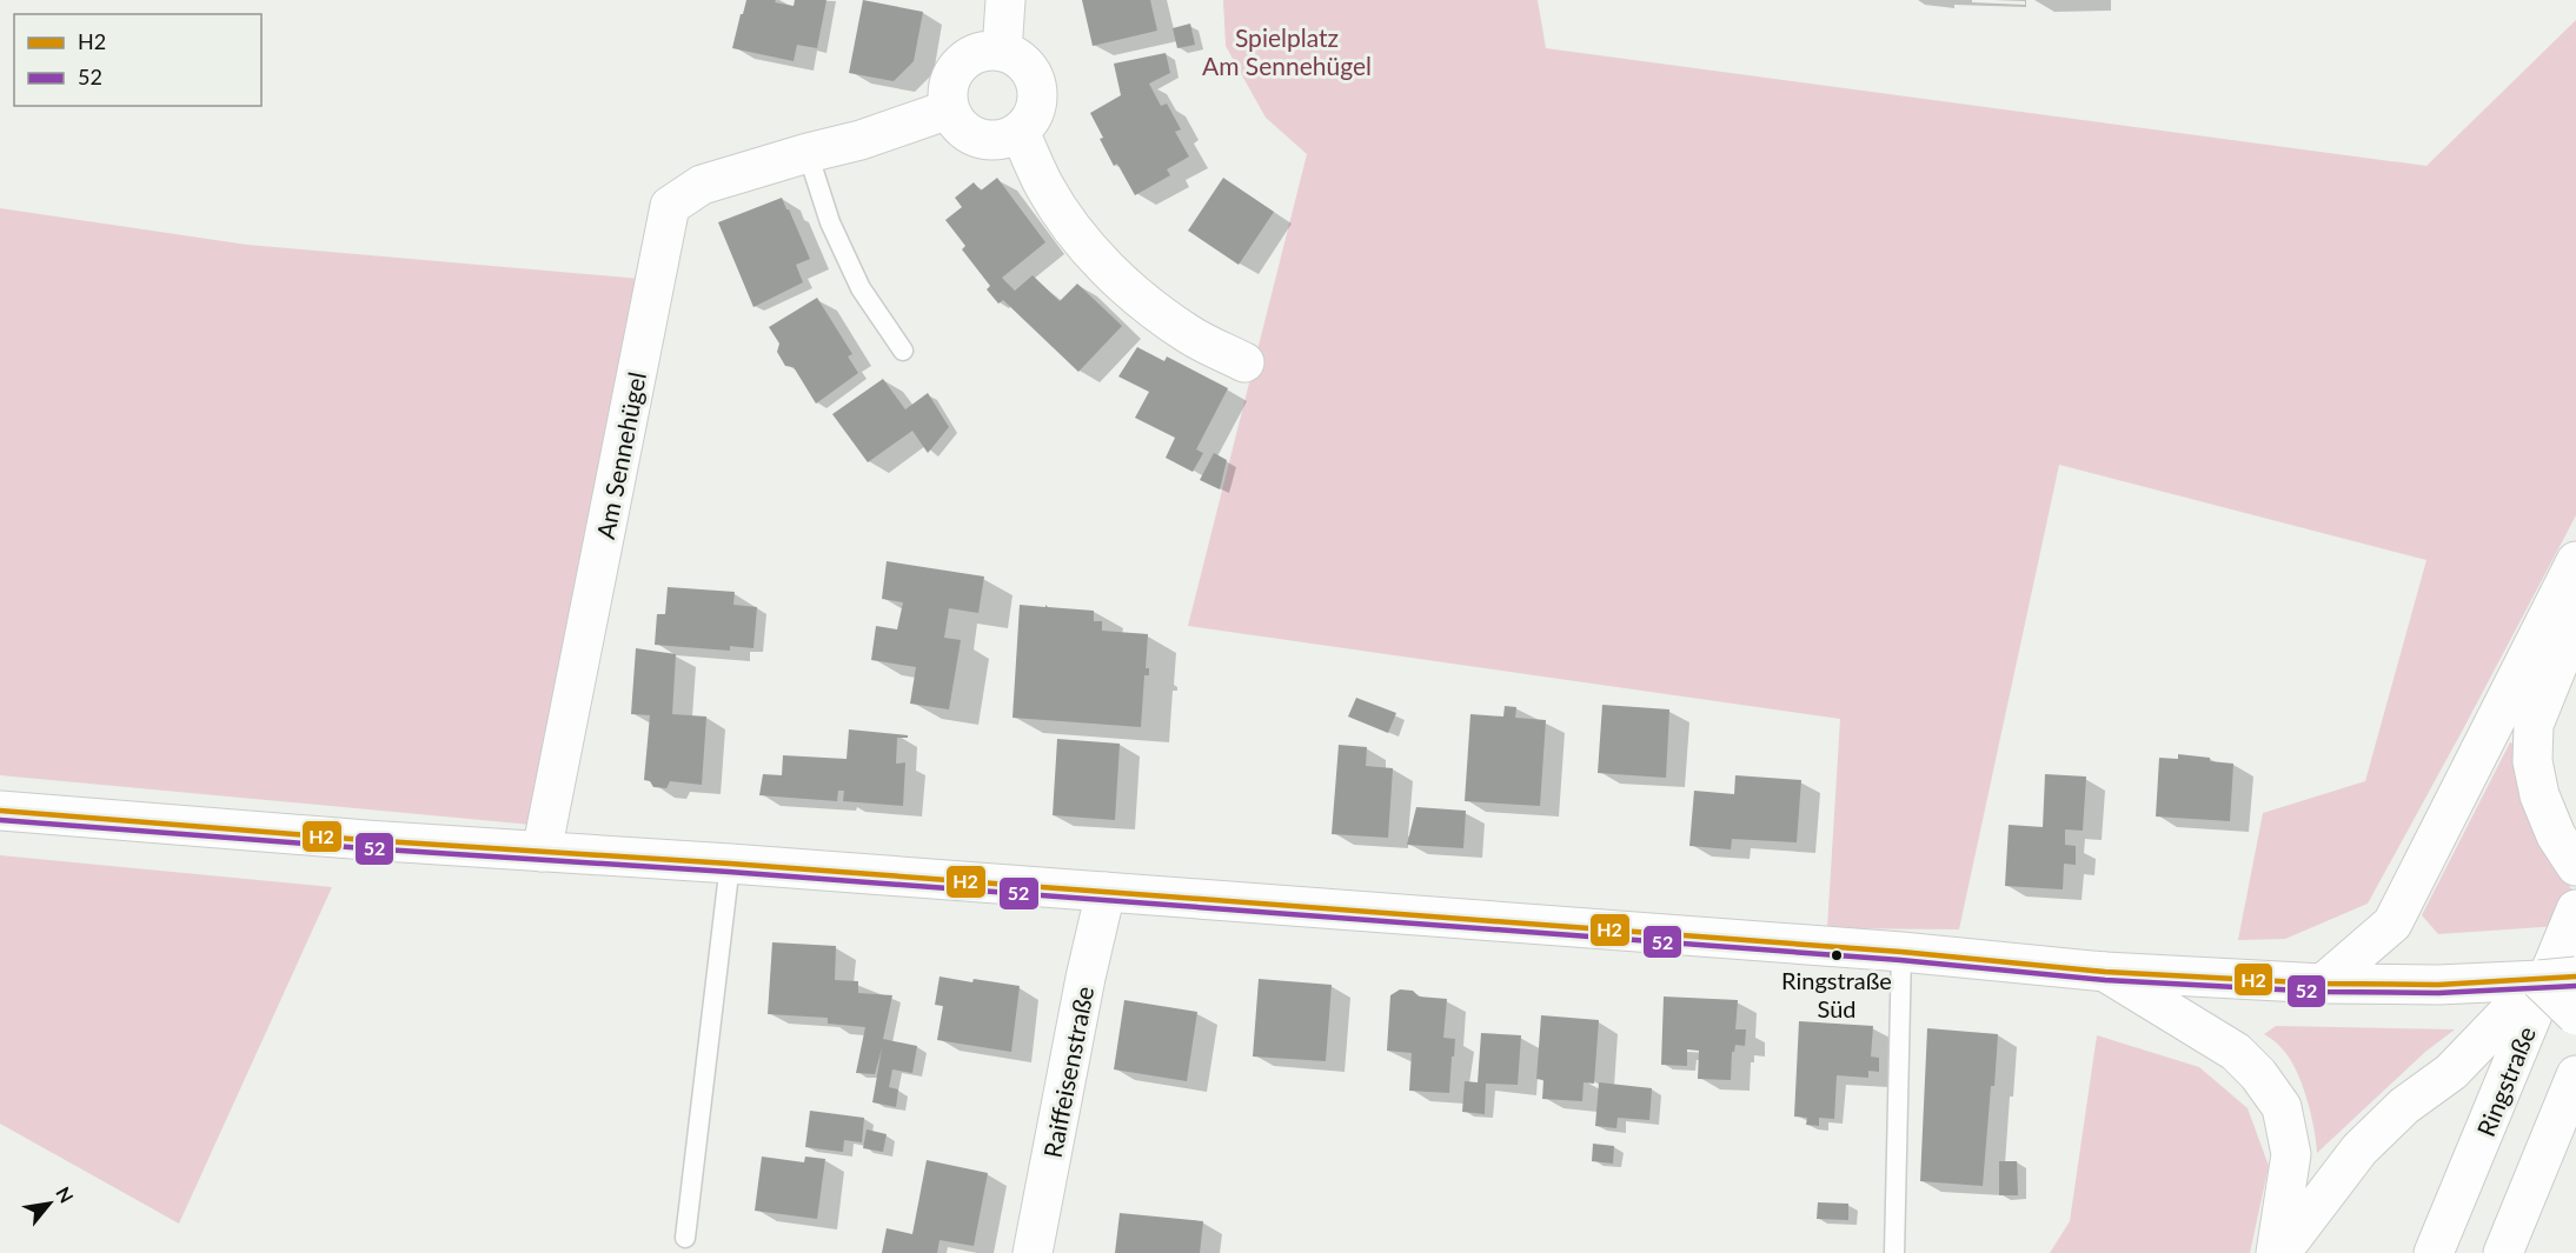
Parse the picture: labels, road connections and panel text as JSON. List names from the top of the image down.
{
  "streets": {
    "main road": ["Am Sennehügel", "Raiffeisenstraße", "Ringstraße"]
  },
  "parks": ["Spielplatz Am Sennehügel"],
  "places": ["Ringstraße Süd"],
  "lines": ["transit line H2", "transit line 52"],
  "legend": ["H2", "52"],
  "north": "top right"
}
